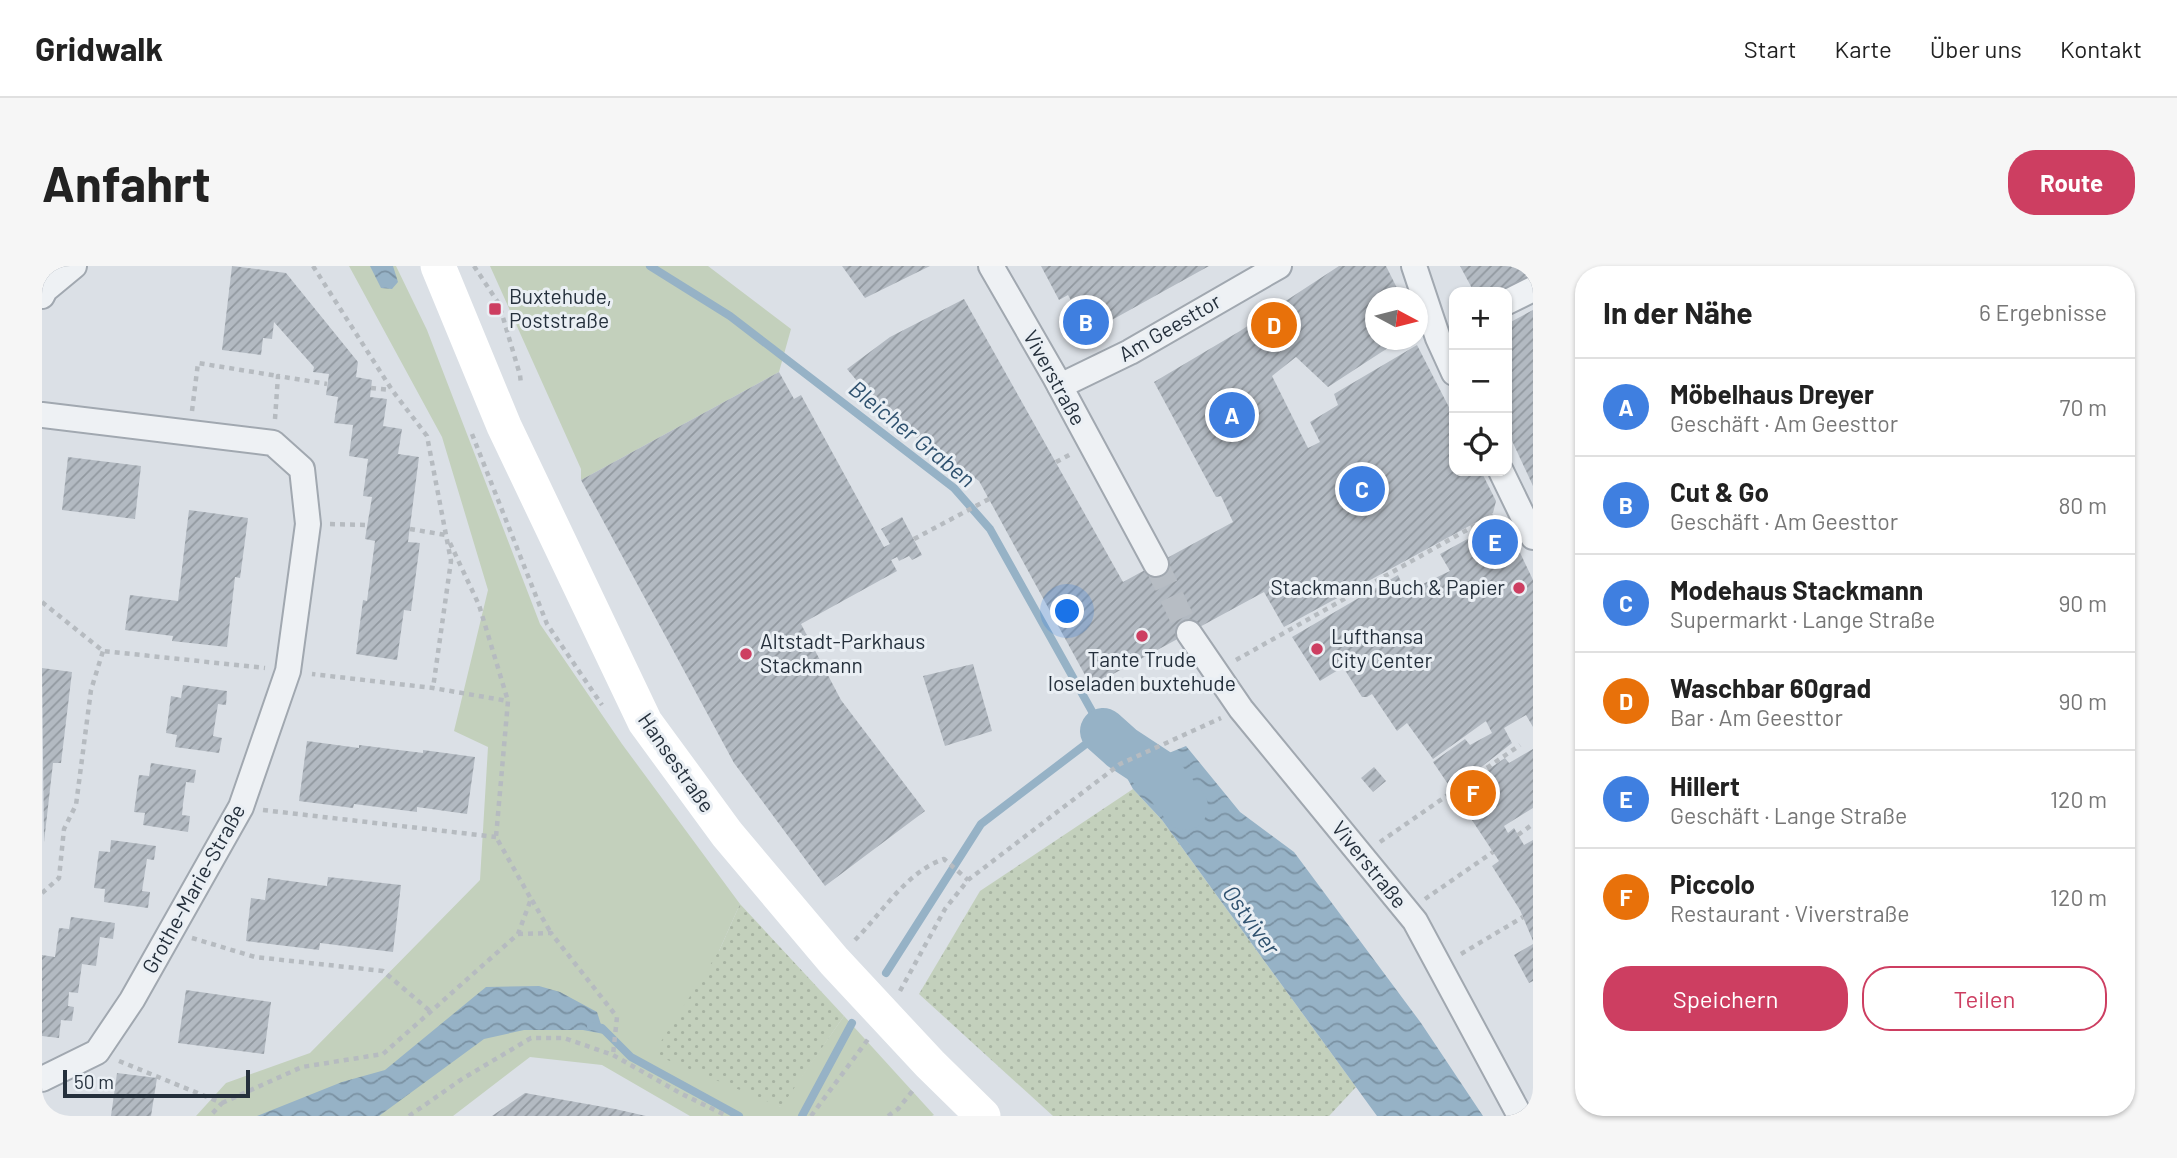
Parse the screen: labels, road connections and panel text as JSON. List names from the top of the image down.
{
  "streets": {
    "street": [
      "Am Geesttor",
      "Viverstraße",
      "Hansestraße",
      "Grothe-Marie-Straße"
    ]
  },
  "crossings": [
    ["Am Geesttor", "Viverstraße"]
  ],
  "water": ["Bleicher Graben", "Ostviver"],
  "places": {
    "transit": ["Buxtehude, Poststraße"],
    "other": [
      "Stackmann Buch & Papier",
      "Tante Trude loseladen buxtehude",
      "Lufthansa City Center",
      "Altstadt-Parkhaus Stackmann"
    ]
  },
  "scale_bar": "50 m",
  "north": "right",
  "page": {
    "header": "Gridwalk",
    "nav": [
      "Start",
      "Karte",
      "Über uns",
      "Kontakt"
    ],
    "buttons": [
      "Route",
      ["Speichern", "Teilen"]
    ],
    "title": "Anfahrt",
    "heading": ["In der Nähe", "6 Ergebnisse"],
    "map_buttons": ["+", "−"],
    "pins": [
      "B",
      "D",
      "A",
      "C",
      "E",
      "F"
    ],
    "list": [
      {
        "mark": "A",
        "name": "Möbelhaus Dreyer",
        "note": "Geschäft · Am Geesttor",
        "value": "70 m"
      },
      {
        "mark": "B",
        "name": "Cut & Go",
        "note": "Geschäft · Am Geesttor",
        "value": "80 m"
      },
      {
        "mark": "C",
        "name": "Modehaus Stackmann",
        "note": "Supermarkt · Lange Straße",
        "value": "90 m"
      },
      {
        "mark": "D",
        "name": "Waschbar 60grad",
        "note": "Bar · Am Geesttor",
        "value": "90 m"
      },
      {
        "mark": "E",
        "name": "Hillert",
        "note": "Geschäft · Lange Straße",
        "value": "120 m"
      },
      {
        "mark": "F",
        "name": "Piccolo",
        "note": "Restaurant · Viverstraße",
        "value": "120 m"
      }
    ],
    "scale": "50 m"
  }
}
